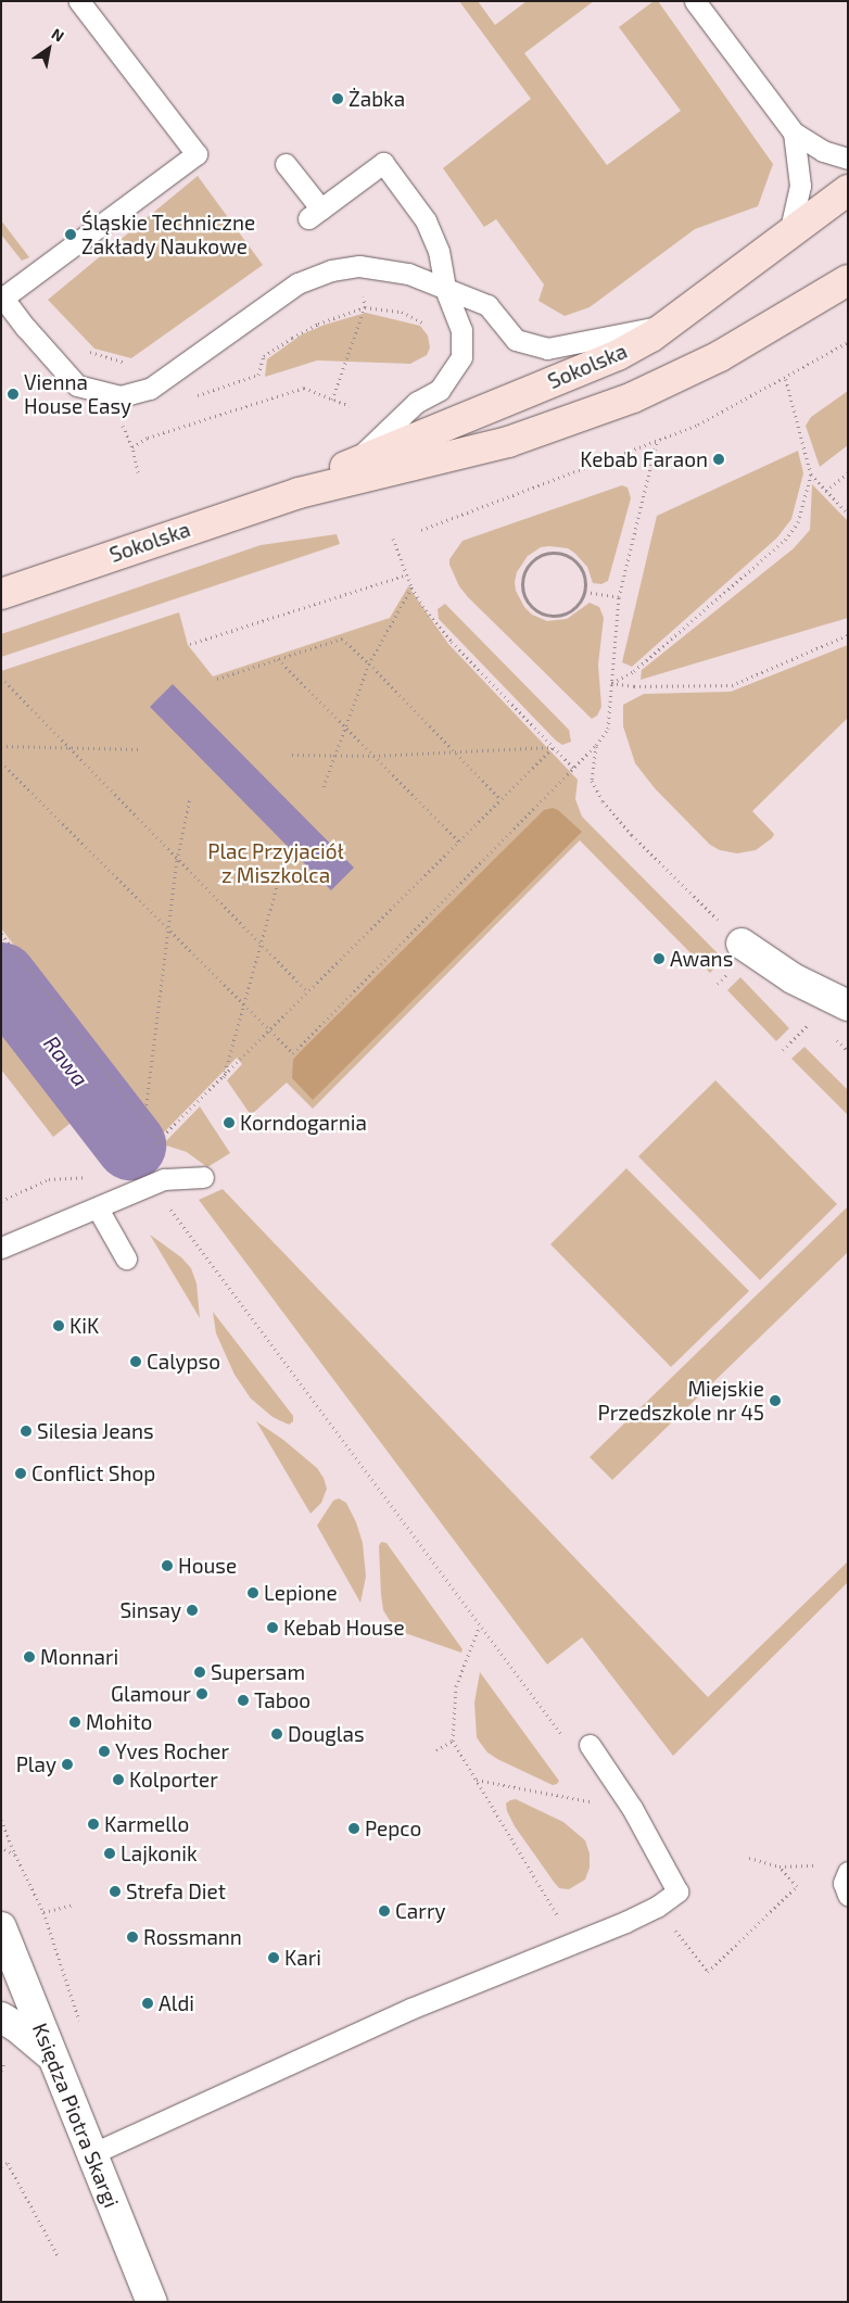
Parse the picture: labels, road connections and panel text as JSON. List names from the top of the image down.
{
  "streets": {
    "street": ["Sokolska", "Księdza Piotra Skargi"]
  },
  "water": ["Rawa"],
  "parks": ["Plac Przyjaciół z Miszkolca"],
  "places": [
    "Żabka",
    "Śląskie Techniczne Zakłady Naukowe",
    "Vienna House Easy",
    "Kebab Faraon",
    "Awans",
    "Korndogarnia",
    "KiK",
    "Calypso",
    "Miejskie Przedszkole nr 45",
    "Silesia Jeans",
    "Conflict Shop",
    "House",
    "Lepione",
    "Sinsay",
    "Kebab House",
    "Monnari",
    "Supersam",
    "Glamour",
    "Taboo",
    "Mohito",
    "Douglas",
    "Yves Rocher",
    "Play",
    "Kolporter",
    "Karmello",
    "Pepco",
    "Lajkonik",
    "Strefa Diet",
    "Carry",
    "Rossmann",
    "Kari",
    "Aldi"
  ],
  "north": "top right"
}
